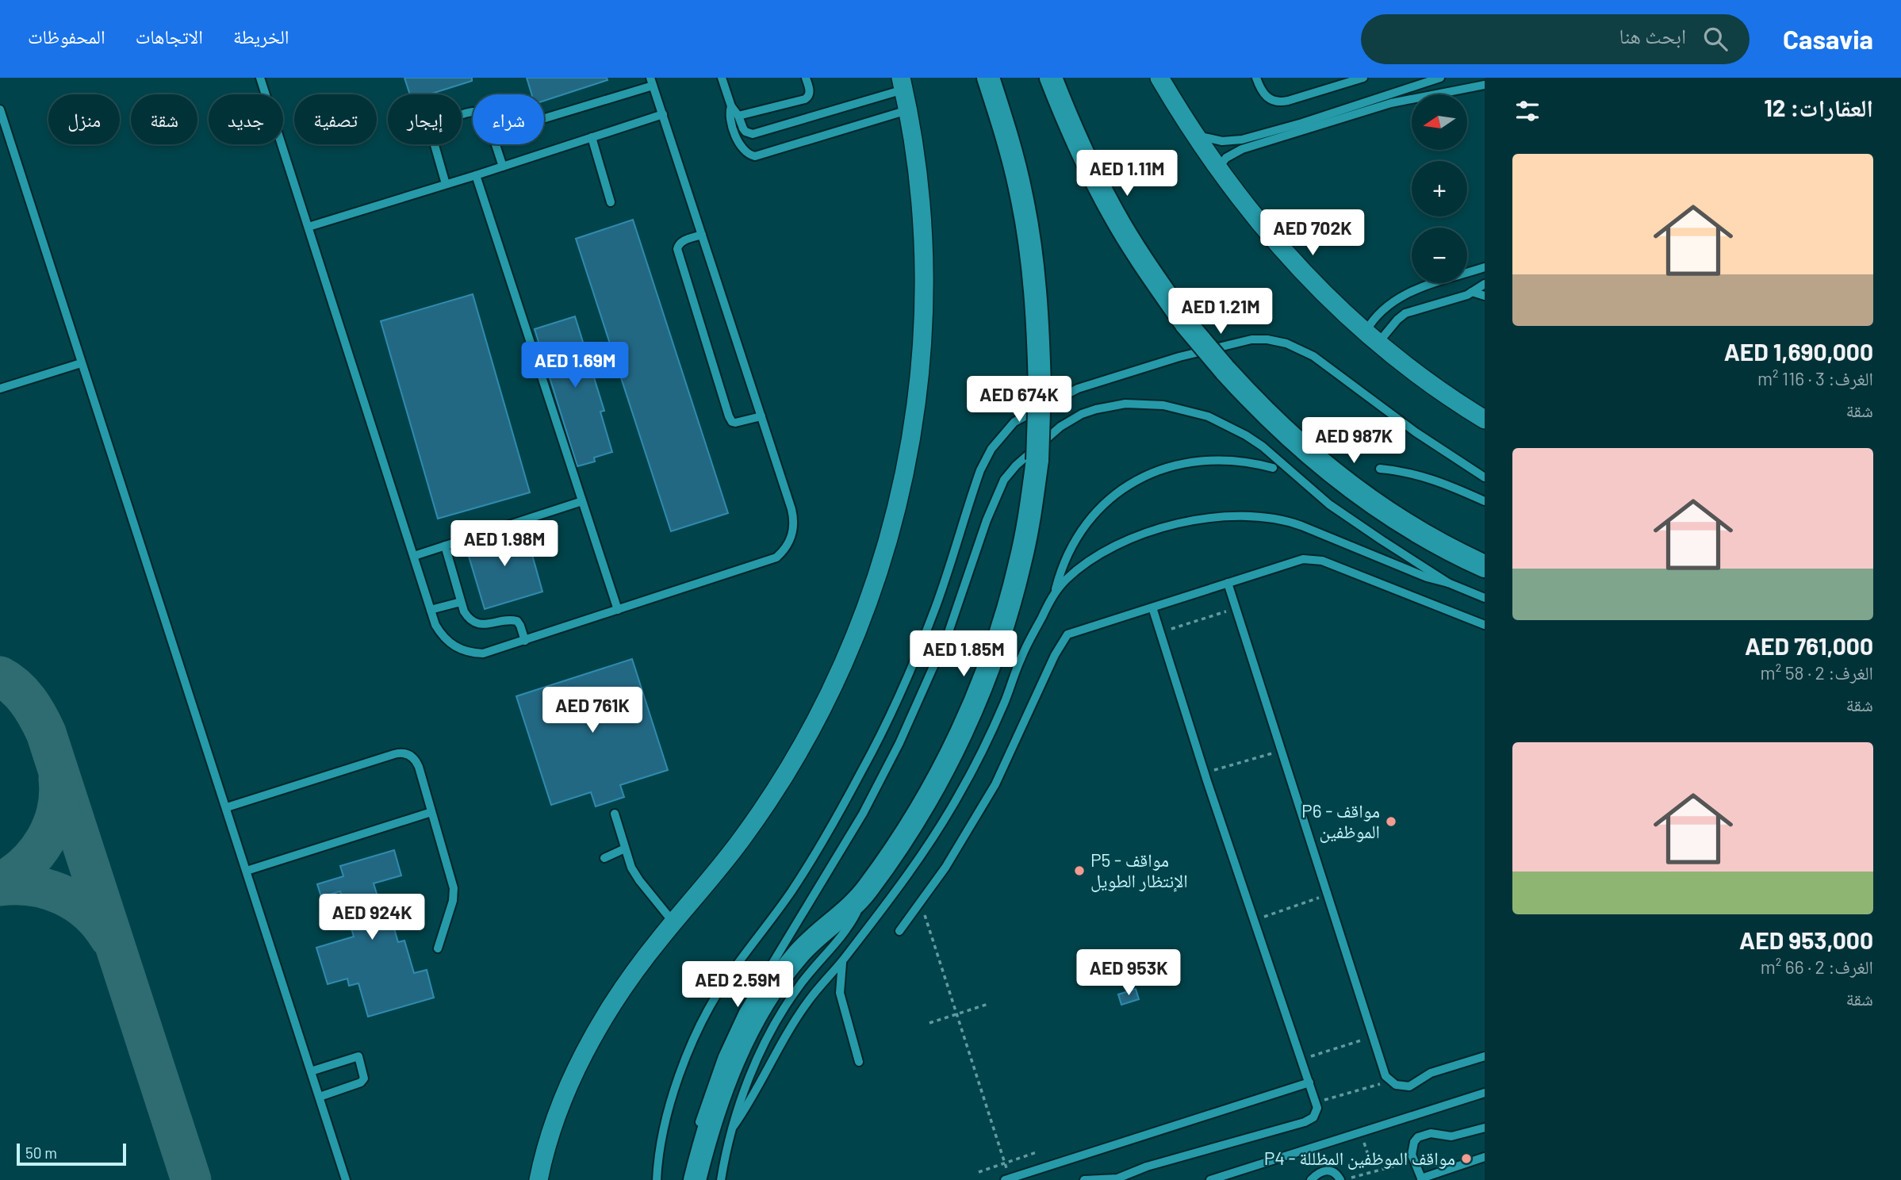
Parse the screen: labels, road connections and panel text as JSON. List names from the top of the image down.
{
  "places": ["P6 - مواقف الموظفين", "P5 - مواقف الإنتظار الطويل", "P4 - مواقف الموظفين المظللة"],
  "scale_bar": "50 m",
  "north": "left",
  "page": {
    "header": "Casavia",
    "search": "ابحث هنا",
    "nav": ["الخريطة", "الاتجاهات", "المحفوظات"],
    "heading": "العقارات: 12",
    "map_buttons": ["+", "−"],
    "chip": [
      "شراء",
      "إيجار",
      "تصفية",
      "جديد",
      "شقة",
      "منزل"
    ],
    "list": [
      {
        "name": "AED 1,690,000",
        "note": "الغرف: 3 · 116 m² · شقة"
      },
      {
        "name": "AED 761,000",
        "note": "الغرف: 2 · 58 m² · شقة"
      },
      {
        "name": "AED 953,000",
        "note": "الغرف: 2 · 66 m² · شقة"
      }
    ],
    "price": [
      "AED 1.11M",
      "AED 702K",
      "AED 1.21M",
      "AED 1.69M",
      "AED 674K",
      "AED 987K",
      "AED 1.98M",
      "AED 1.85M",
      "AED 761K",
      "AED 924K",
      "AED 953K",
      "AED 2.59M"
    ],
    "scale": "50 m"
  }
}
